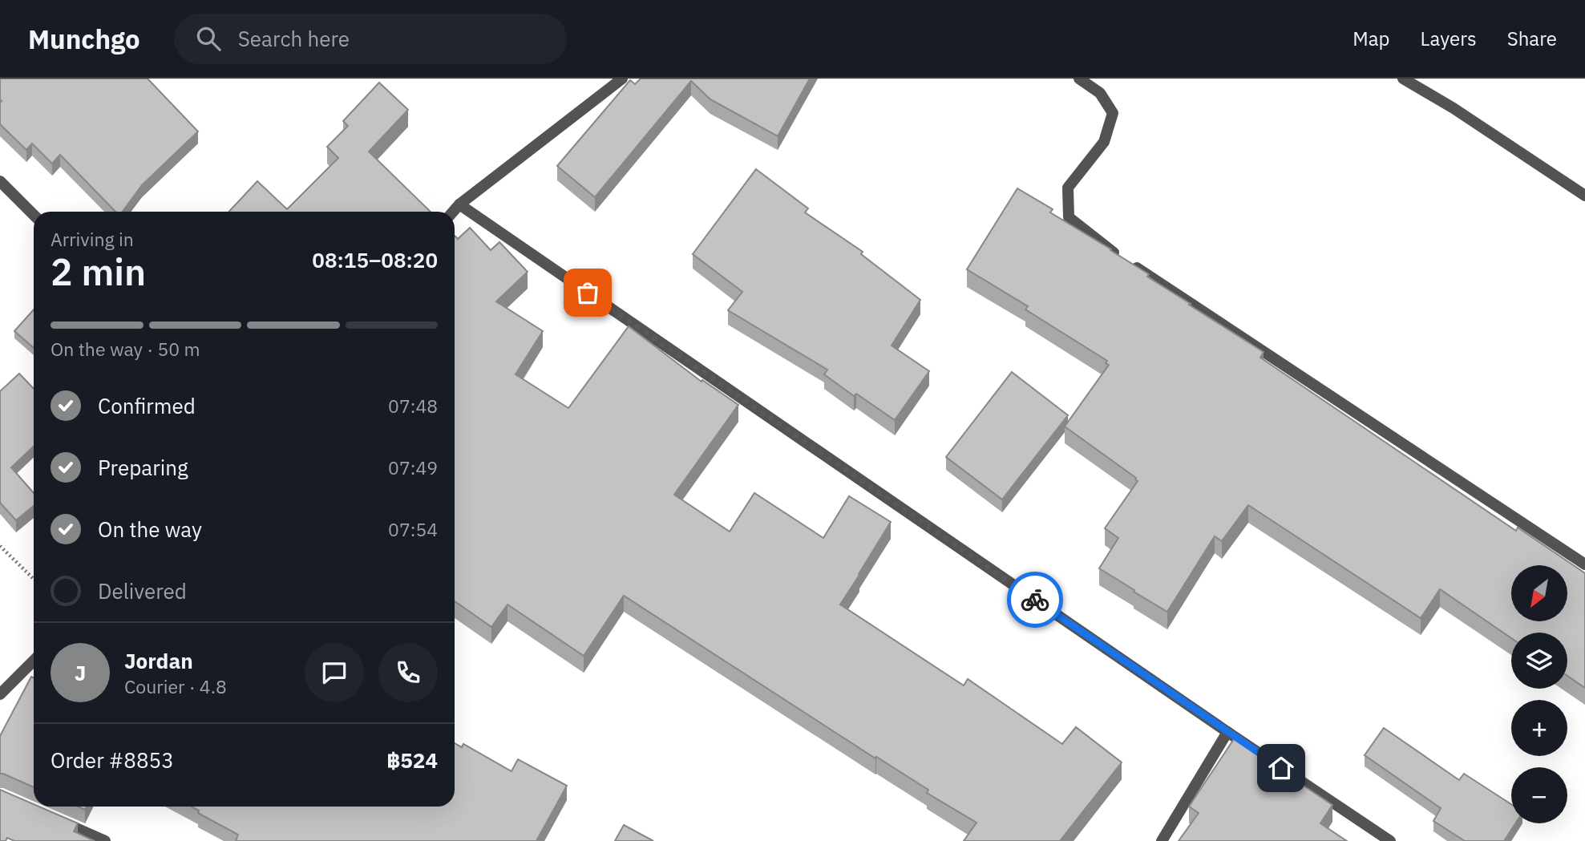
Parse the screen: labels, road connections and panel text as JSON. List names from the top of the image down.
{
  "north": "bottom left",
  "page": {
    "header": "Munchgo",
    "search": "Search here",
    "nav": ["Map", "Layers", "Share"],
    "heading": ["2 min", "Arriving in", "08:15–08:20"],
    "panel": [
      "Jordan",
      "Courier · 4.8",
      "Order #8853",
      "฿524"
    ],
    "bar": "On the way · 50 m",
    "list": [
      ["Confirmed", "07:48"],
      ["Preparing", "07:49"],
      ["On the way", "07:54"],
      "Delivered"
    ],
    "map_buttons": ["+", "−"],
    "round": "J"
  }
}
